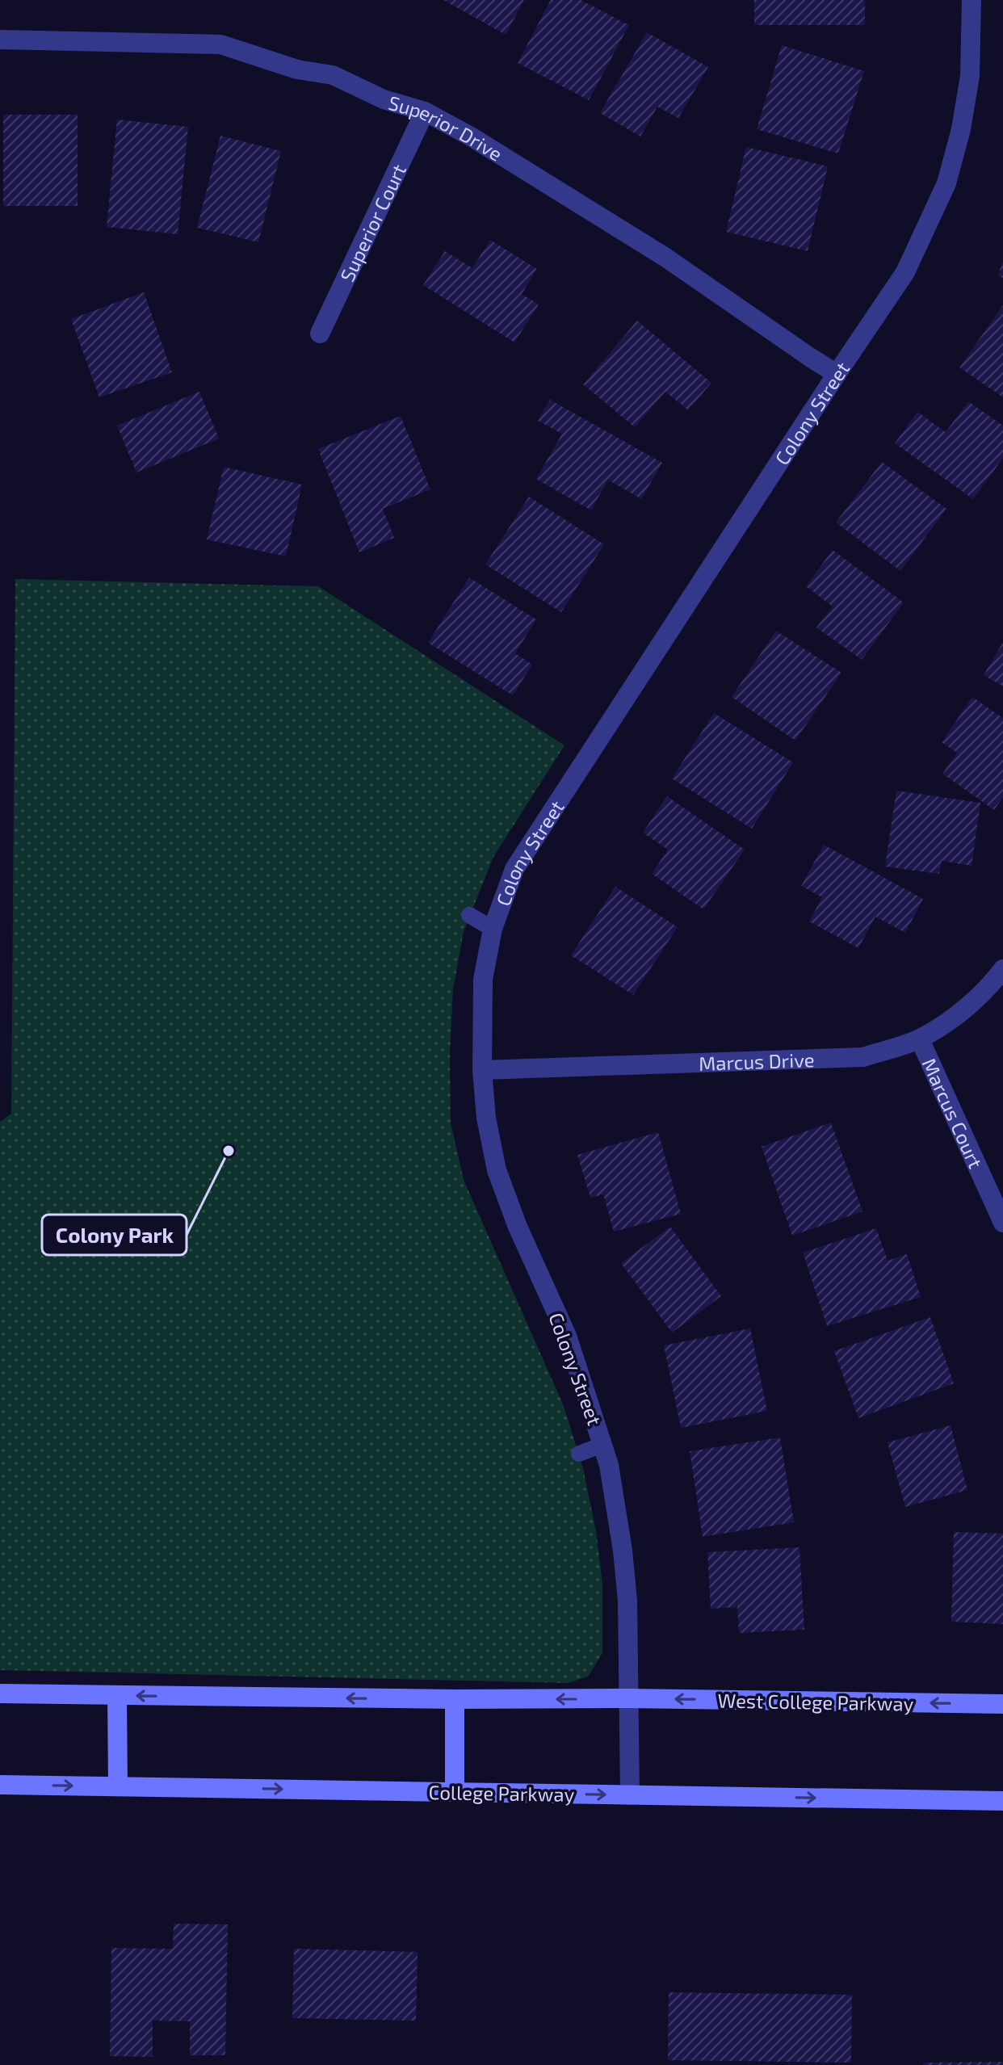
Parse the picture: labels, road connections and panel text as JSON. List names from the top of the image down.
{
  "streets": {
    "main road": ["West College Parkway", "College Parkway"],
    "street": [
      "Superior Drive",
      "Superior Court",
      "Colony Street",
      "Marcus Drive",
      "Marcus Court"
    ]
  },
  "crossings": [
    ["Superior Drive", "Superior Court"],
    ["Superior Drive", "Colony Street"],
    ["Colony Street", "Marcus Drive"],
    ["Colony Street", "West College Parkway"],
    ["Colony Street", "College Parkway"],
    ["Marcus Drive", "Marcus Court"]
  ],
  "one_way": ["West College Parkway"],
  "places": ["Colony Park"]
}
